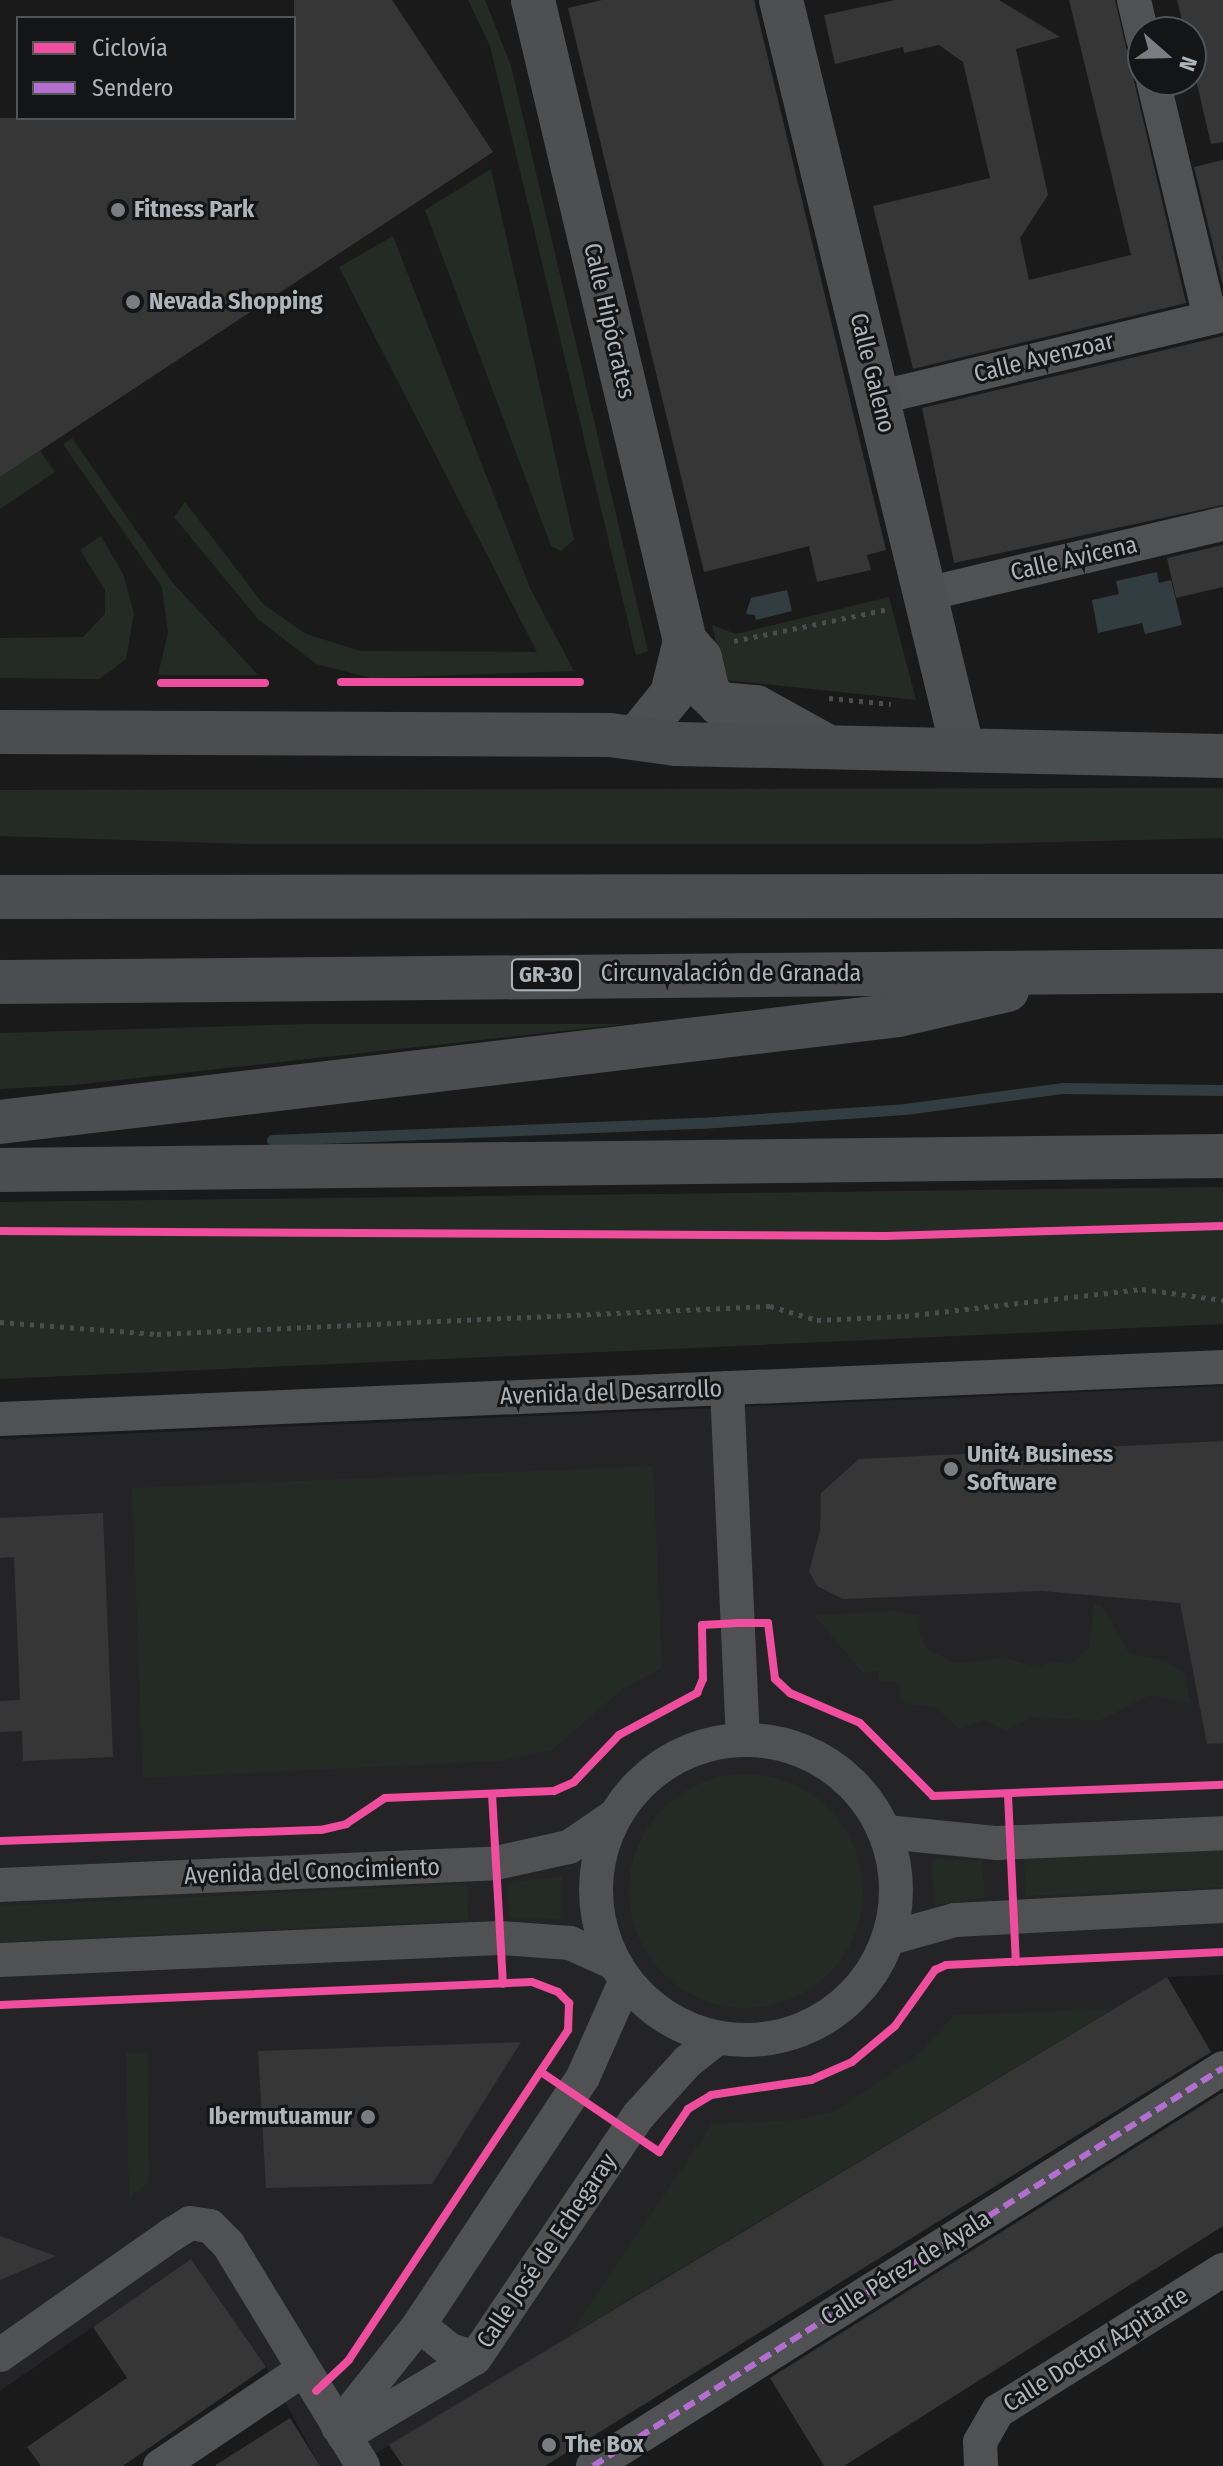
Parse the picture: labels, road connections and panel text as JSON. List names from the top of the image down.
{
  "streets": {
    "highway": ["Circunvalación de Granada", "GR-30"],
    "street": [
      "Calle Hipócrates",
      "Calle Avenzoar",
      "Calle Galeno",
      "Calle Avicena",
      "Avenida del Desarrollo",
      "Avenida del Conocimiento",
      "Calle José de Echegaray",
      "Calle Pérez de Ayala",
      "Calle Doctor Azpitarte"
    ]
  },
  "crossings": [
    ["Calle Avenzoar", "Calle Galeno"],
    ["Calle Galeno", "Calle Avicena"]
  ],
  "places": [
    "Fitness Park",
    "Nevada Shopping",
    "Unit4 Business Software",
    "Ibermutuamur",
    "The Box"
  ],
  "legend": ["Ciclovía", "Sendero"],
  "north": "right"
}
